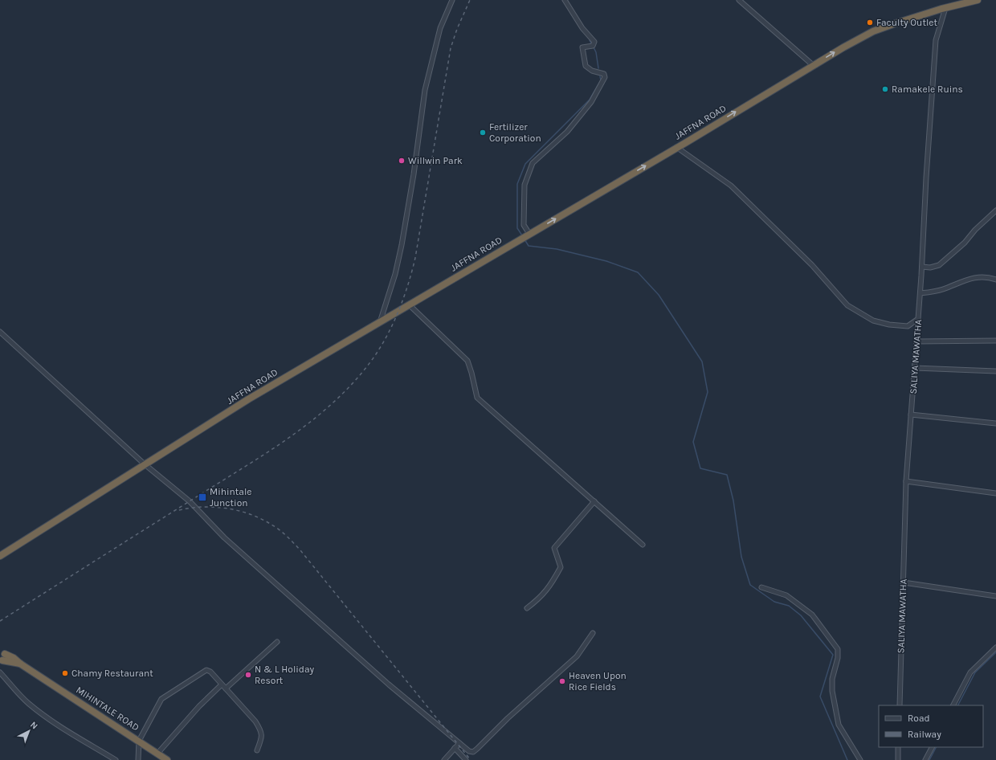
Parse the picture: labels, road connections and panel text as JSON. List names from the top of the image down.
{
  "streets": {
    "highway": ["JAFFNA ROAD", "MIHINTALE ROAD"],
    "street": ["SALIYA MAWATHA"]
  },
  "crossings": [
    ["JAFFNA ROAD", "SALIYA MAWATHA"]
  ],
  "one_way": ["JAFFNA ROAD"],
  "places": {
    "other": [
      "Faculty Outlet",
      "Ramakele Ruins",
      "Fertilizer Corporation",
      "Willwin Park",
      "Chamy Restaurant",
      "N & L Holiday Resort",
      "Heaven Upon Rice Fields"
    ],
    "transit": ["Mihintale Junction"]
  },
  "legend": ["Road", "Railway"],
  "north": "top right"
}
